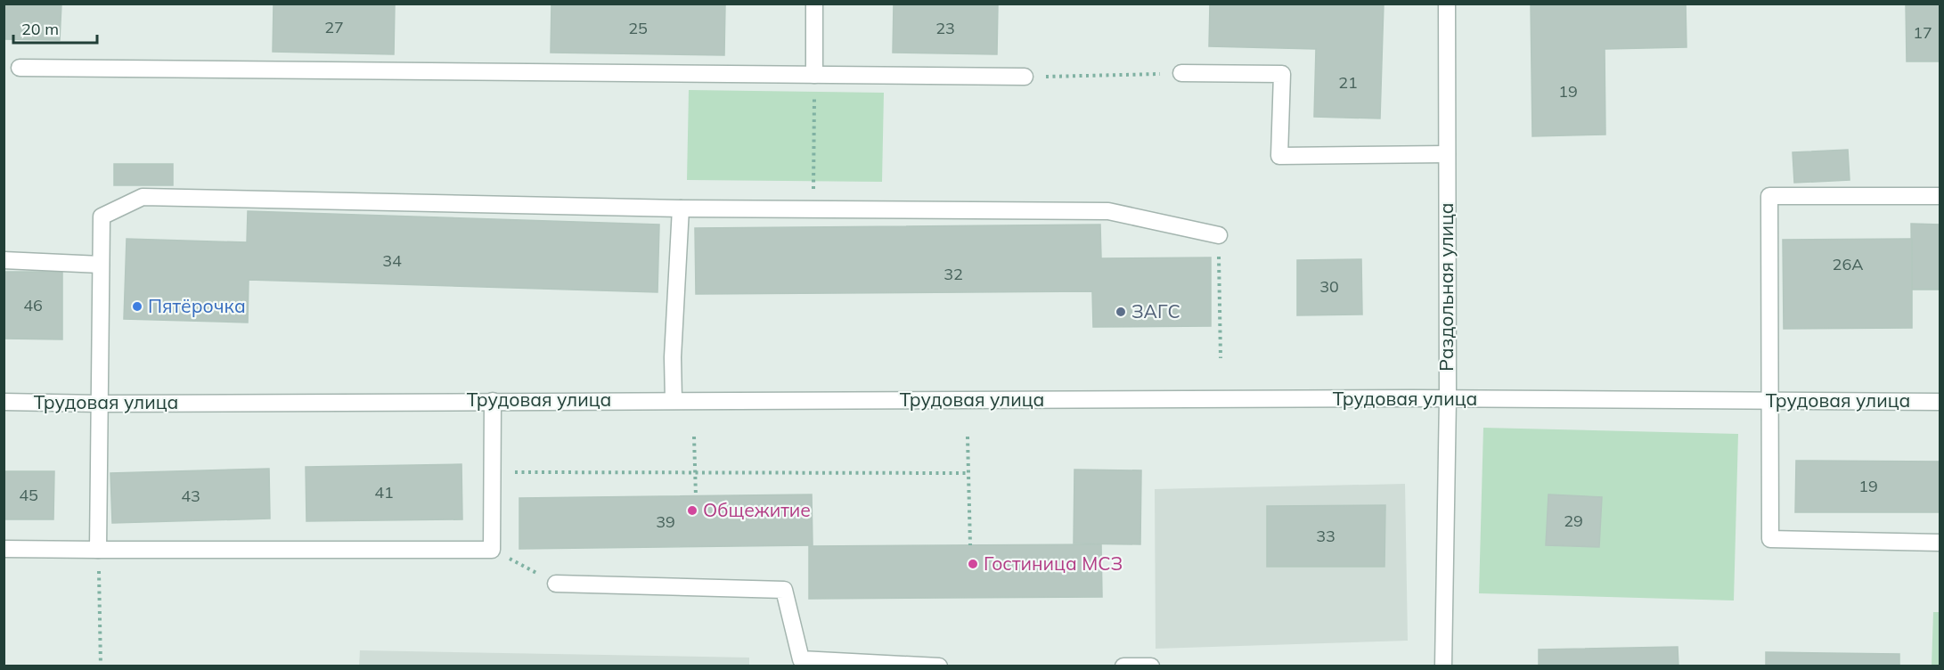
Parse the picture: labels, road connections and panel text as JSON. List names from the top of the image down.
{
  "streets": {
    "street": ["Раздольная улица", "Трудовая улица"]
  },
  "crossings": [
    ["Раздольная улица", "Трудовая улица"]
  ],
  "places": [
    "Пятёрочка",
    "ЗАГС",
    "Общежитие",
    "Гостиница МСЗ"
  ],
  "house_numbers": [
    "27",
    "25",
    "23",
    "17",
    "21",
    "19",
    "34",
    "26А",
    "32",
    "30",
    "46",
    "19",
    "41",
    "45",
    "43",
    "29",
    "39",
    "33"
  ],
  "scale_bar": "20 m"
}
